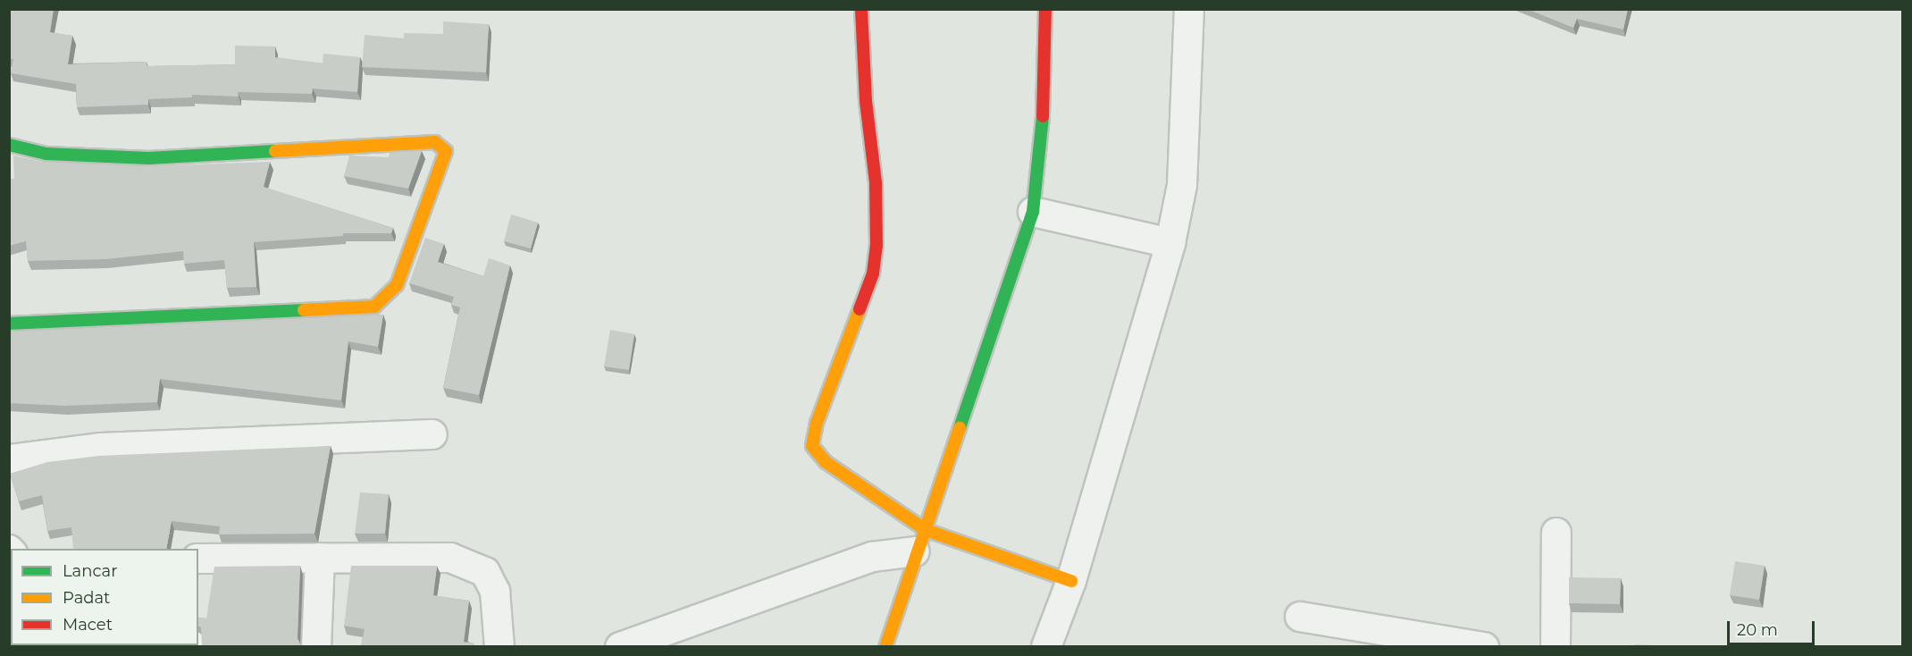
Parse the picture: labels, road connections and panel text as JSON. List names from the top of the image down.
{
  "legend": ["Lancar", "Padat", "Macet"],
  "scale_bar": "20 m"
}
